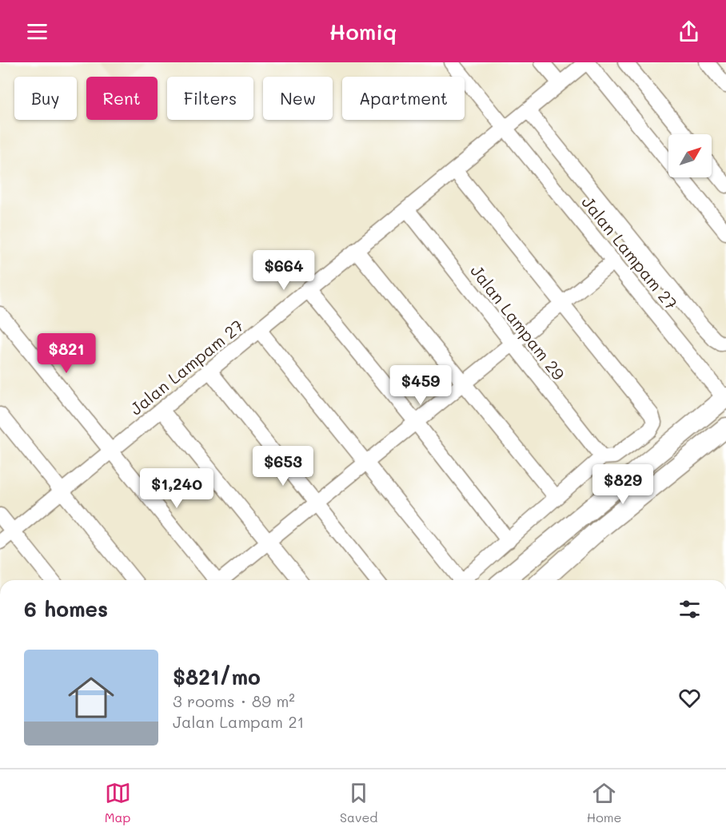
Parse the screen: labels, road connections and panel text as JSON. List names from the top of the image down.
{
  "streets": {
    "street": ["Jalan Lampam 27", "Jalan Lampam 29"]
  },
  "crossings": [
    ["Jalan Lampam 27", "Jalan Lampam 29"]
  ],
  "north": "top right",
  "page": {
    "header": "Homiq",
    "chip": [
      "Buy",
      "Rent",
      "Filters",
      "New",
      "Apartment"
    ],
    "price": [
      "$664",
      "$821",
      "$459",
      "$653",
      "$829",
      "$1,240"
    ],
    "heading": "6 homes",
    "list": [
      {
        "name": "$821/mo",
        "note": "3 rooms · 89 m² · Jalan Lampam 21"
      }
    ],
    "tabs": ["Map", "Saved", "Home"]
  }
}
